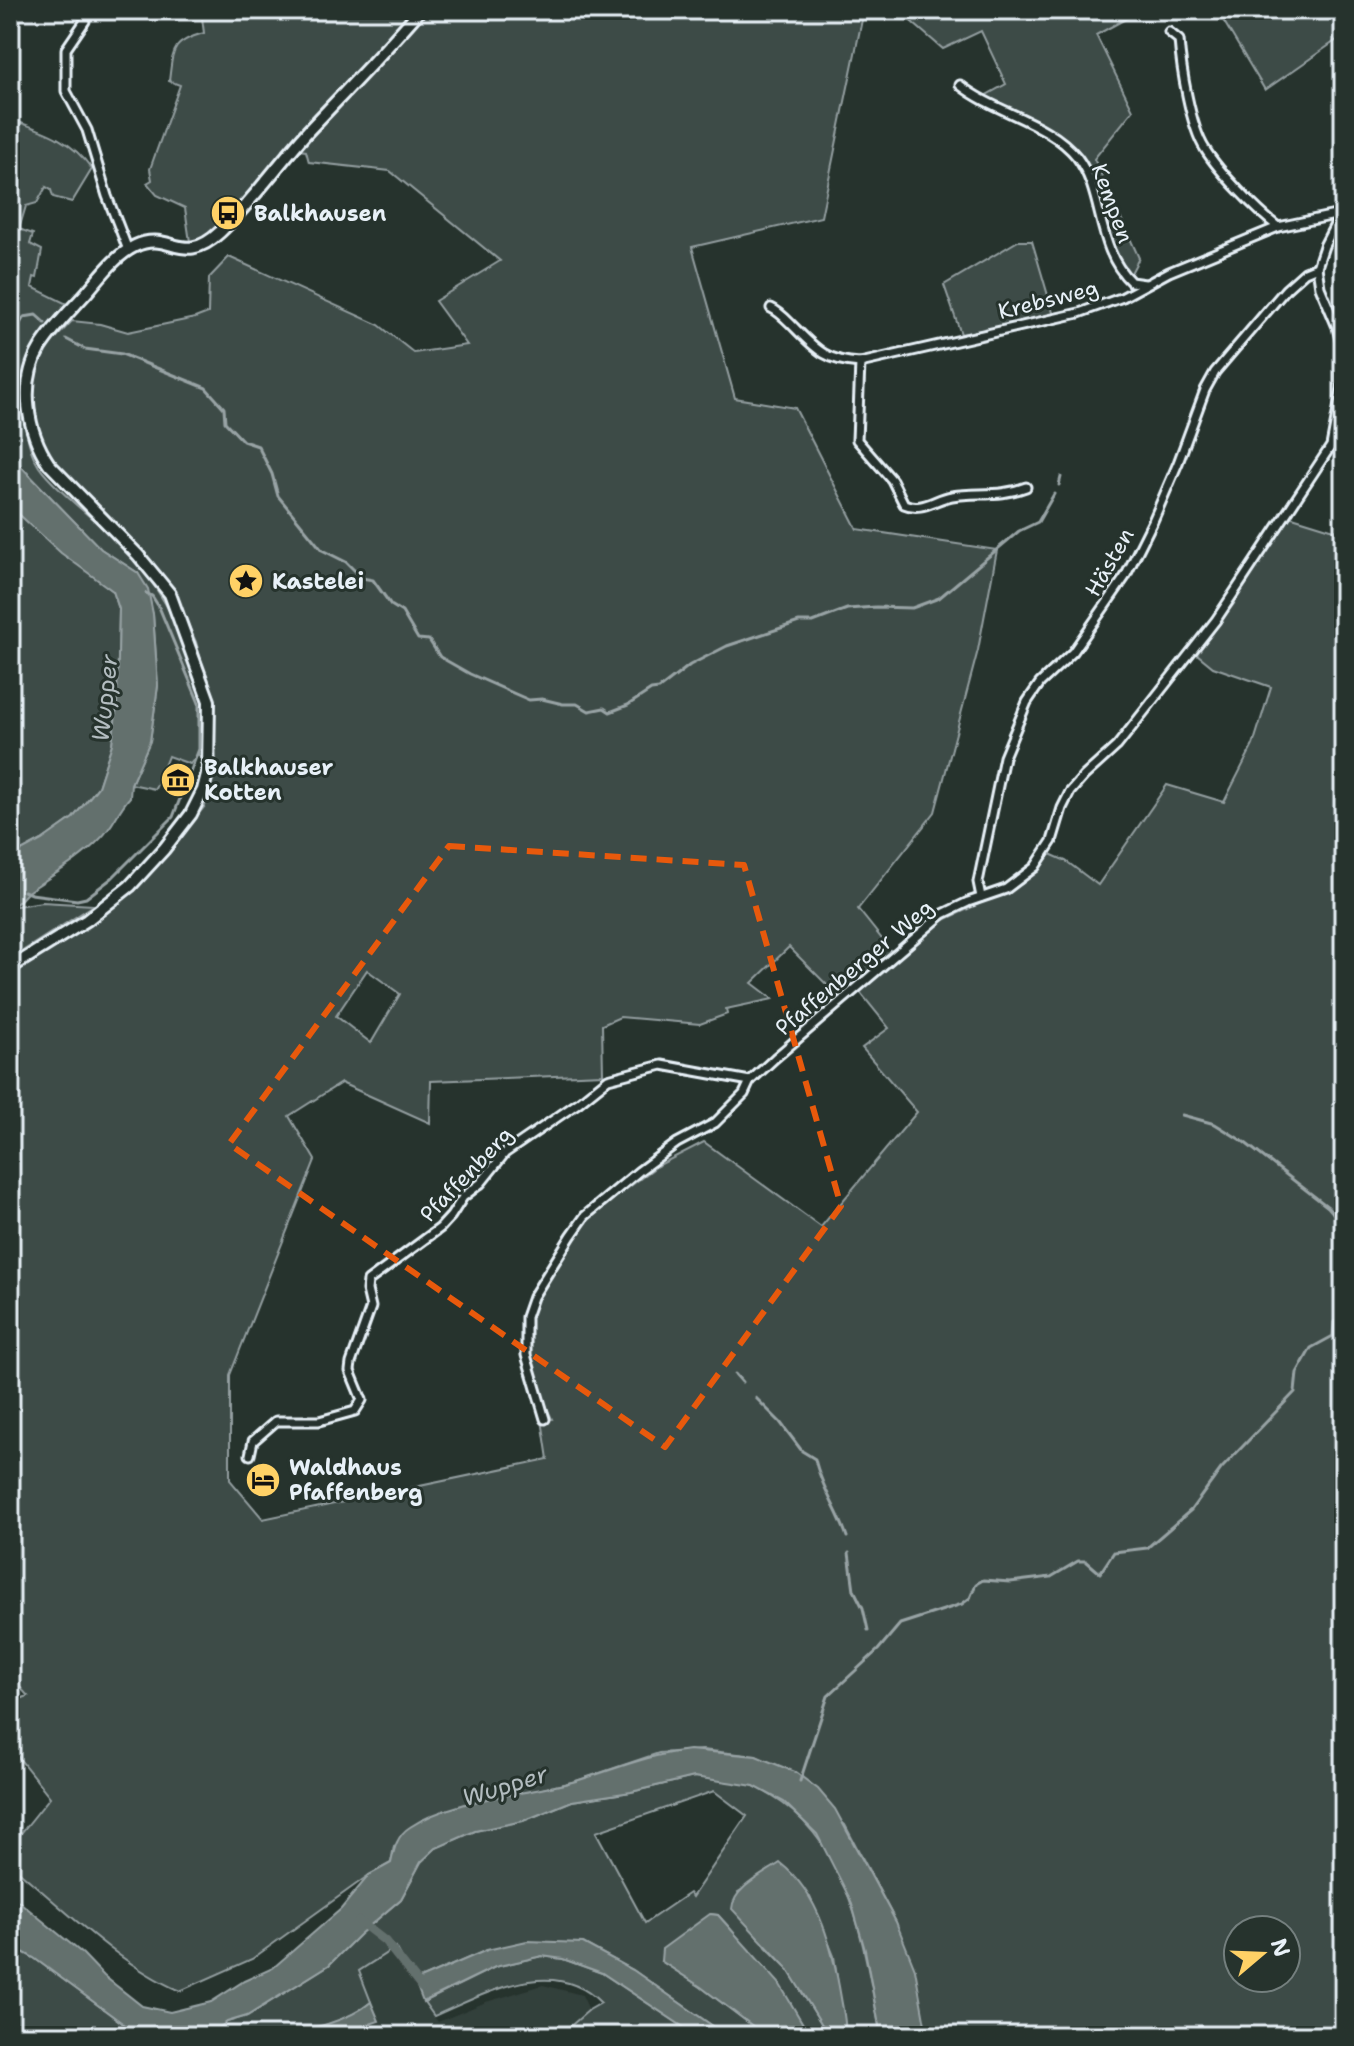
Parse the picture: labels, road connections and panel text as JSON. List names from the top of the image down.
{
  "streets": {
    "street": [
      "Kempen",
      "Krebsweg",
      "Hästen",
      "Pfaffenberger Weg",
      "Pfaffenberg"
    ]
  },
  "crossings": [
    ["Kempen", "Krebsweg"],
    ["Hästen", "Pfaffenberger Weg"],
    ["Pfaffenberger Weg", "Pfaffenberg"]
  ],
  "water": ["Wupper"],
  "places": {
    "bus stop": ["Balkhausen"],
    "place": ["Kastelei"],
    "museum": ["Balkhauser Kotten"],
    "hotel": ["Waldhaus Pfaffenberg"]
  },
  "north": "right"
}
